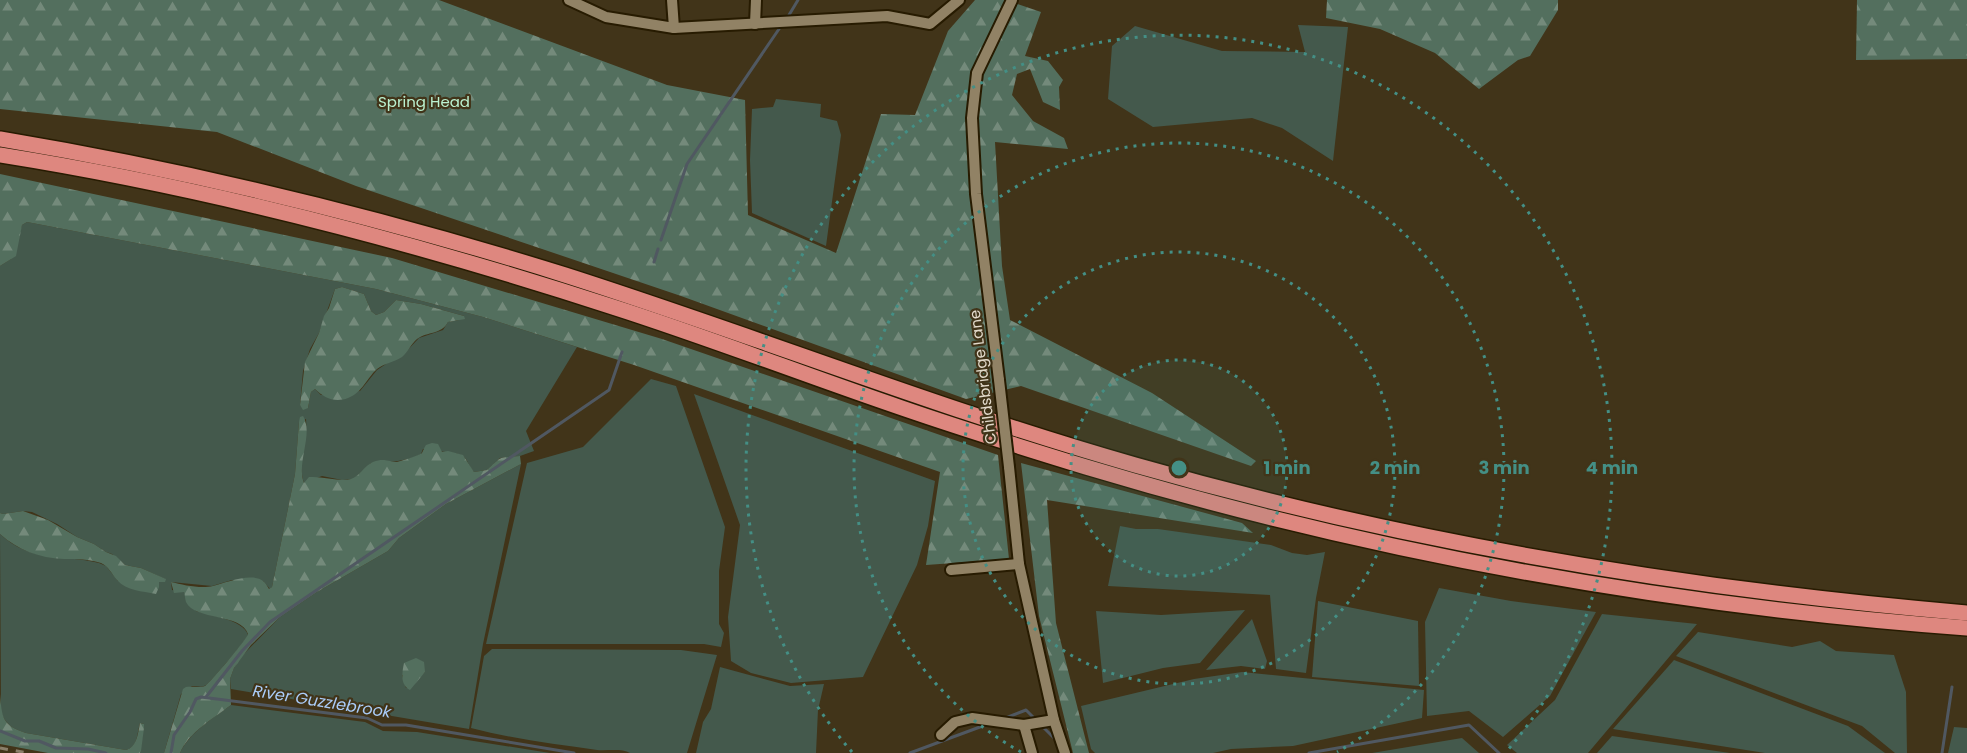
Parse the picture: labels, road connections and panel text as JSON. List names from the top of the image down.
{
  "streets": {
    "street": ["Childsbridge Lane"]
  },
  "water": ["River Guzzlebrook"],
  "parks": ["Spring Head"],
  "rings": [
    "1 min",
    "2 min",
    "3 min",
    "4 min"
  ]
}
